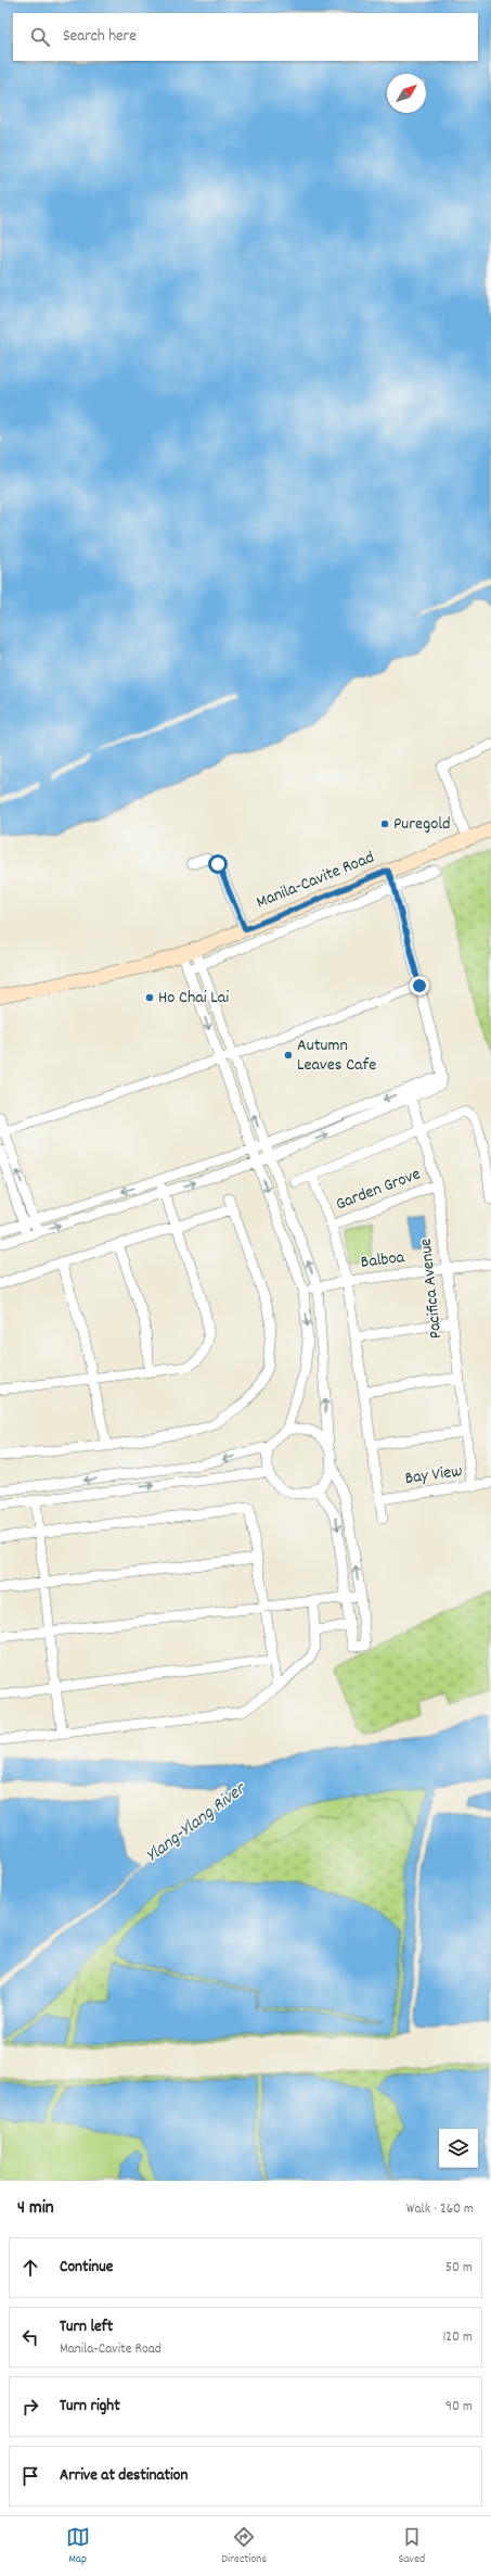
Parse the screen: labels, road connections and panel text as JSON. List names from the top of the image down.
{
  "streets": {
    "main road": ["Manila-Cavite Road"],
    "street": [
      "Garden Grove",
      "Balboa",
      "Pacifica Avenue",
      "Bay View"
    ]
  },
  "crossings": [
    ["Garden Grove", "Pacifica Avenue"],
    ["Balboa", "Pacifica Avenue"],
    ["Pacifica Avenue", "Bay View"]
  ],
  "water": ["Ylang-Ylang River"],
  "places": ["Puregold", "Ho Chai Lai", "Autumn Leaves Cafe"],
  "north": "top right",
  "page": {
    "search": "Search here",
    "heading": ["4 min", "Walk · 260 m"],
    "list": [
      ["Continue", "50 m"],
      ["Turn left", "Manila-Cavite Road", "120 m"],
      ["Turn right", "90 m"],
      "Arrive at destination"
    ],
    "nav": ["Map", "Directions", "Saved"]
  }
}
